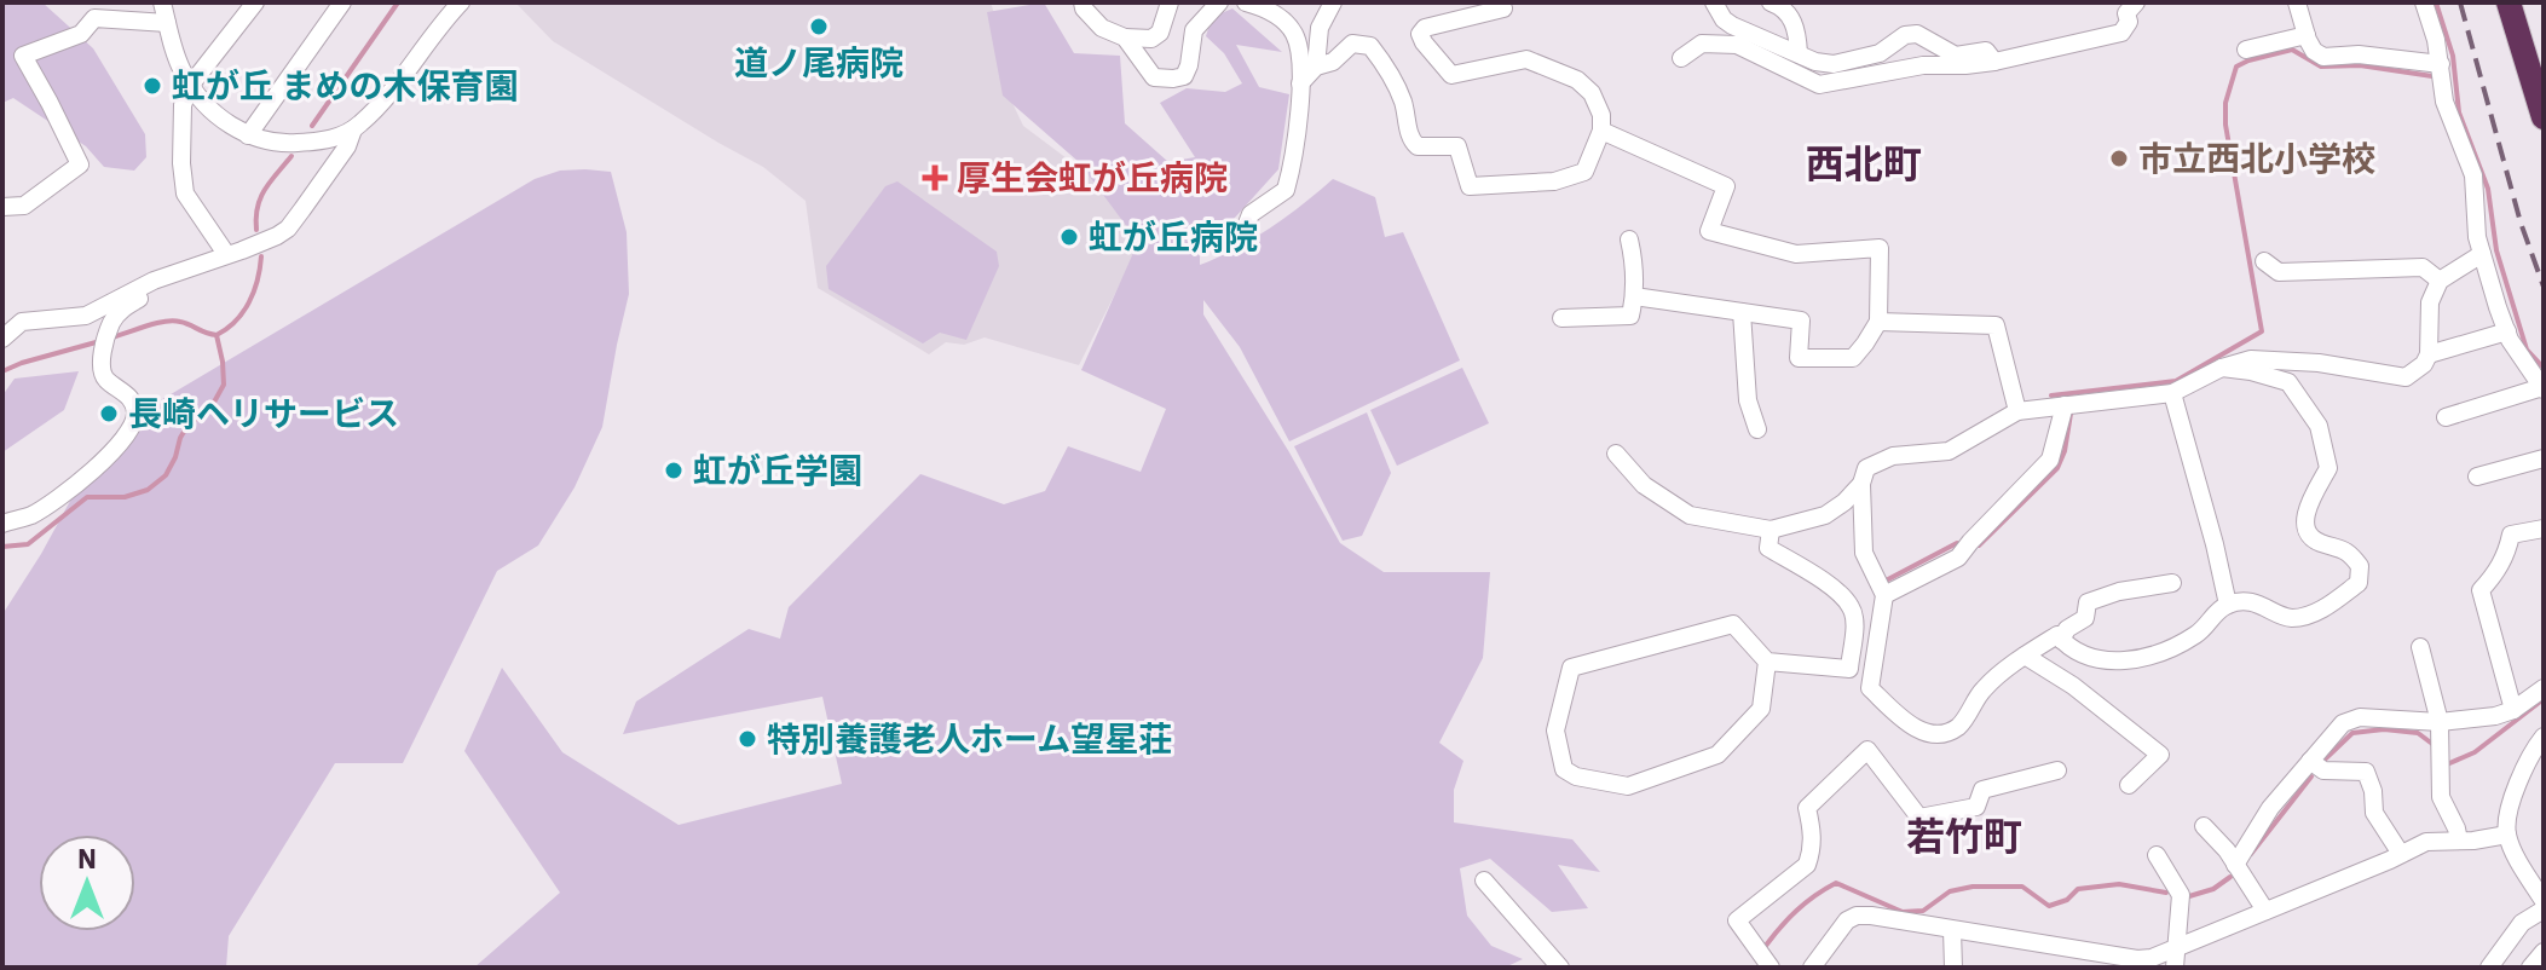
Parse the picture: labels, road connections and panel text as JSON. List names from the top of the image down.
{
  "districts": ["西北町", "若竹町"],
  "places": {
    "other": [
      "道ノ尾病院",
      "虹が丘 まめの木保育園",
      "市立西北小学校",
      "虹が丘病院",
      "長崎ヘリサービス",
      "虹が丘学園",
      "特別養護老人ホーム望星荘"
    ],
    "health": ["厚生会虹が丘病院"]
  },
  "north": "top"
}
